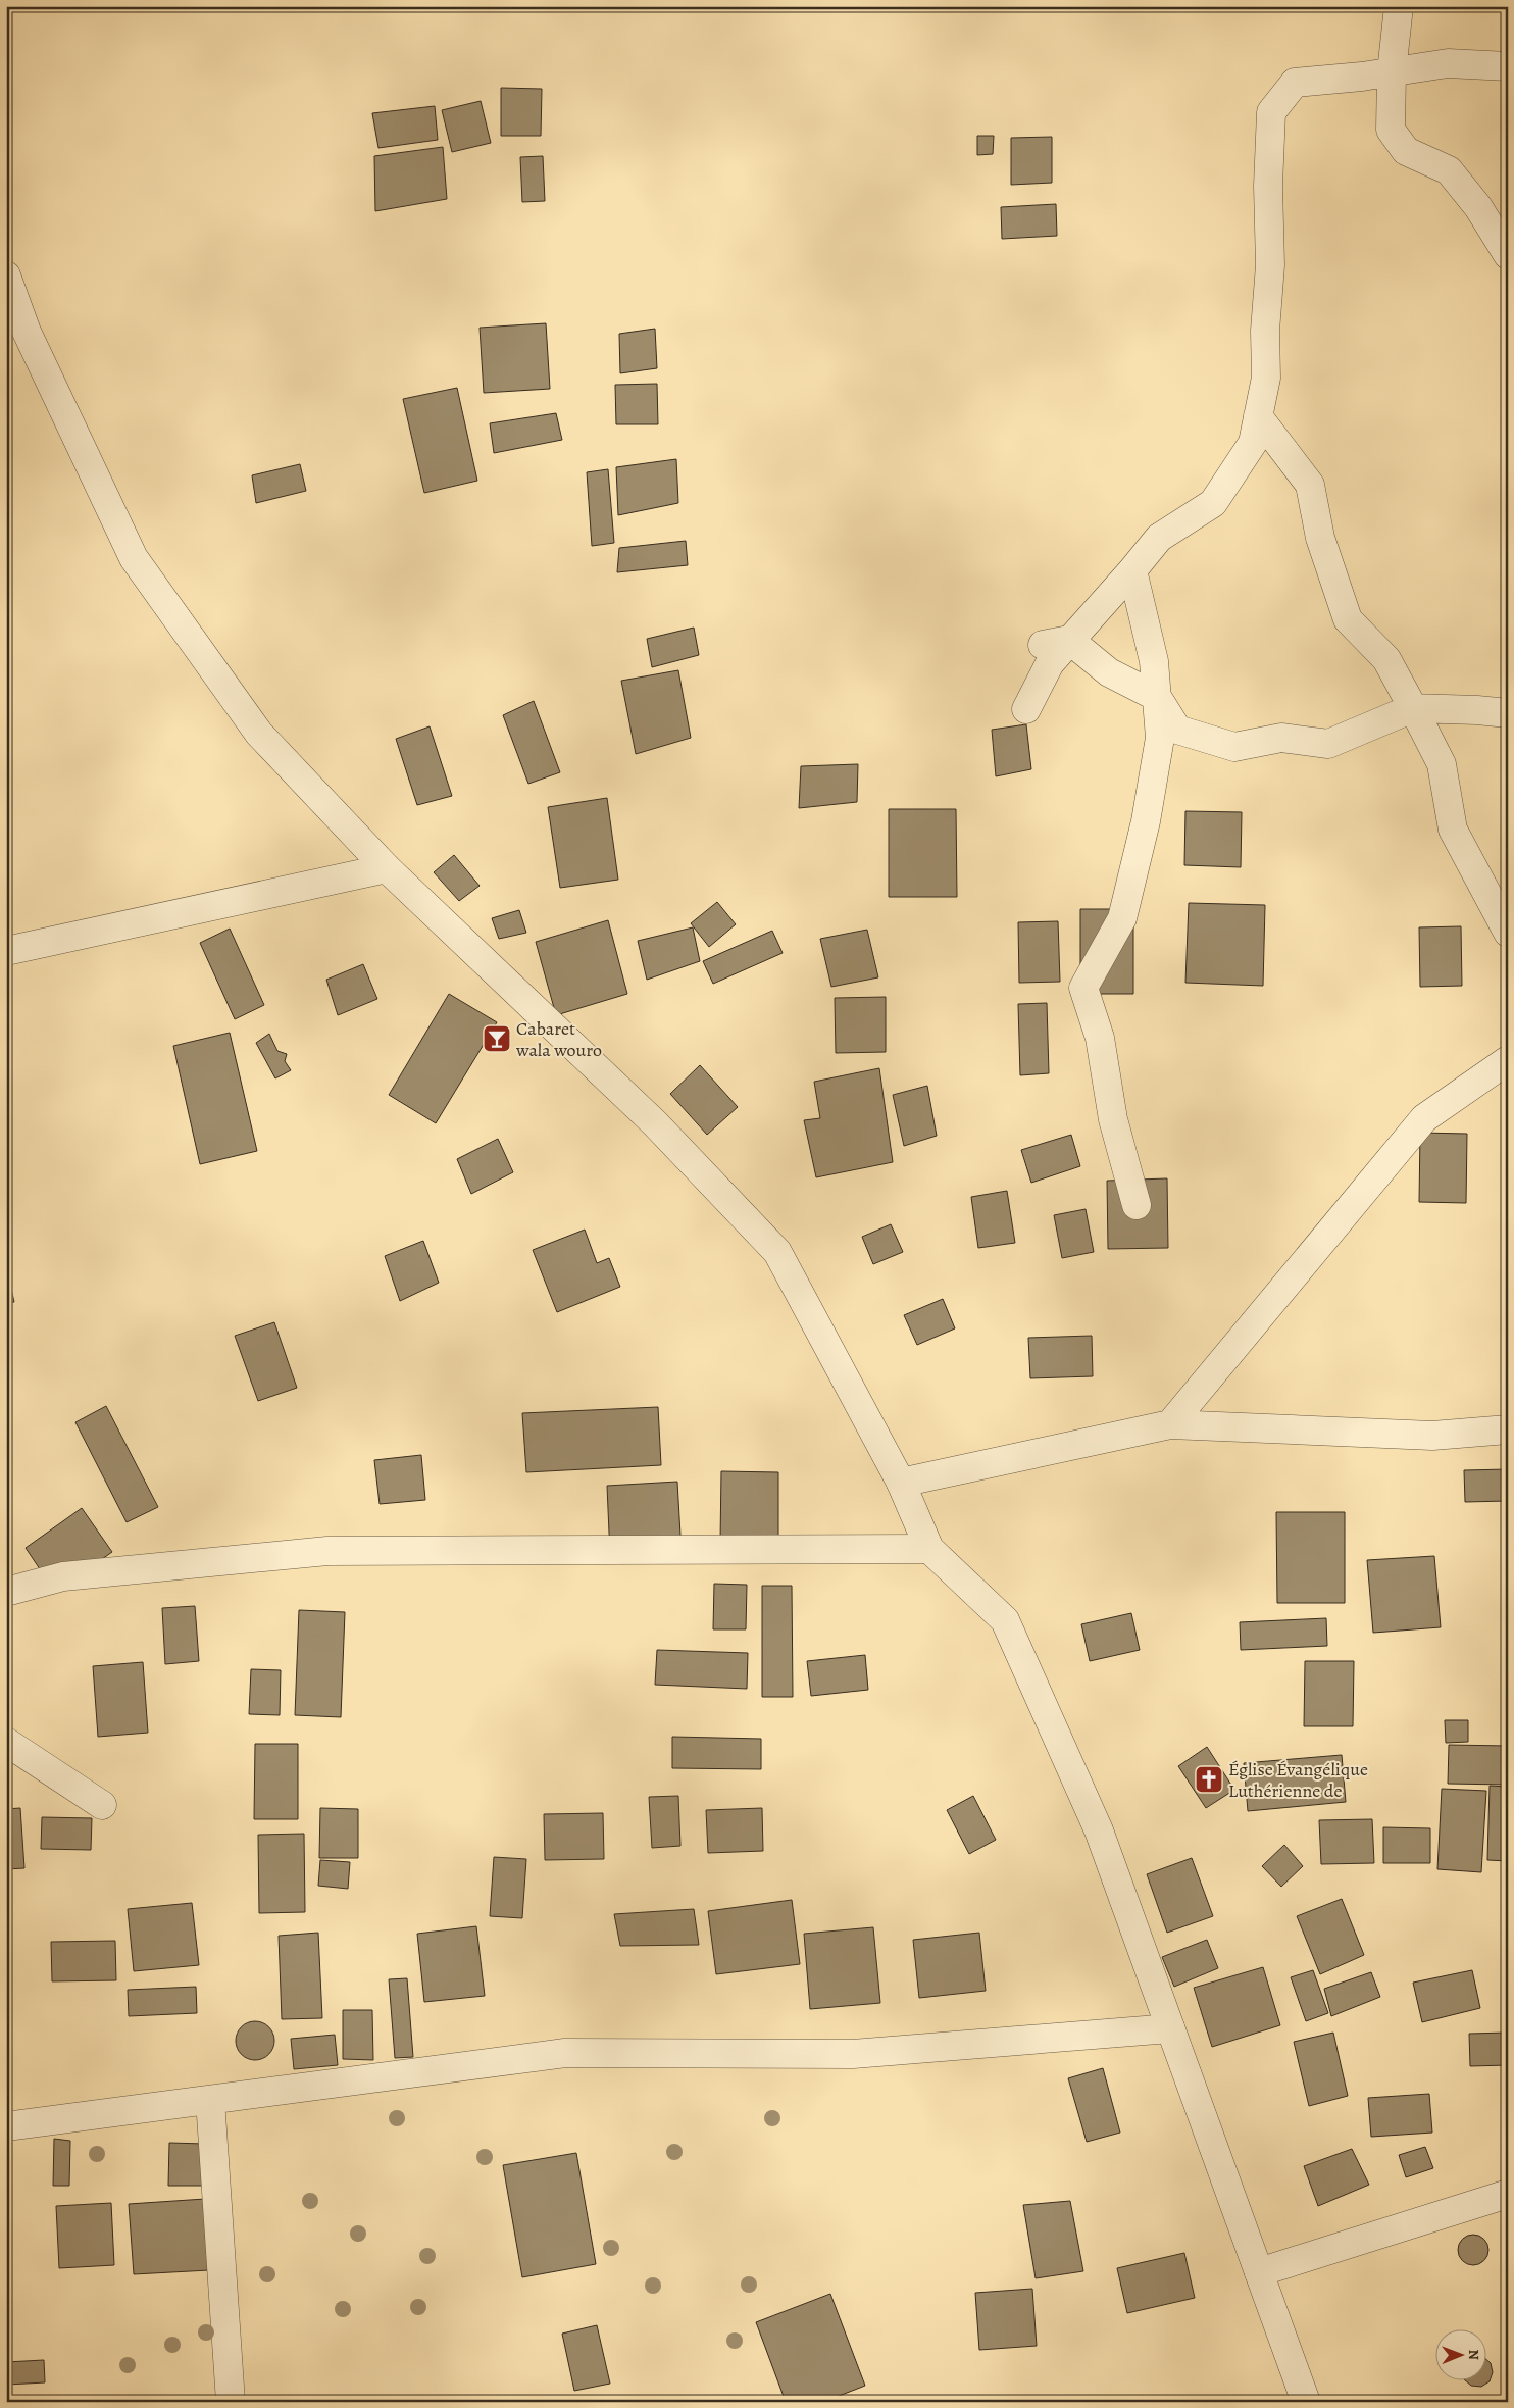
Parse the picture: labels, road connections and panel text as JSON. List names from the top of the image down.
{
  "places": {
    "bar": ["Cabaret wala wouro"],
    "church": ["Église Évangélique Luthérienne de"]
  },
  "north": "right"
}
